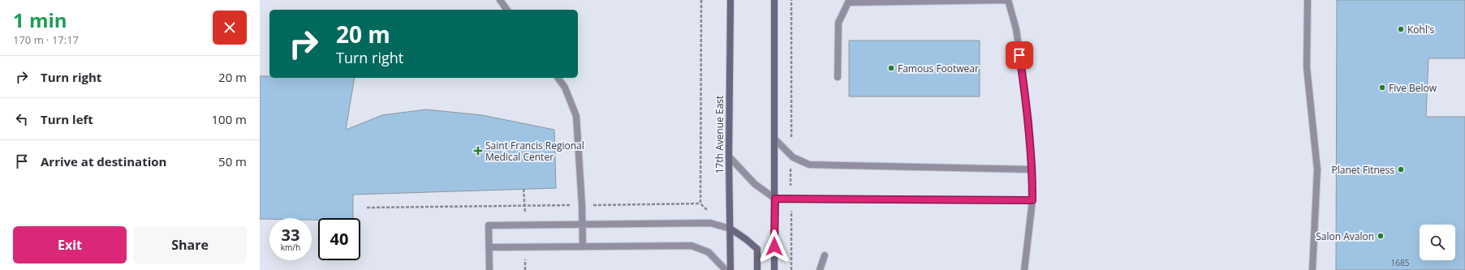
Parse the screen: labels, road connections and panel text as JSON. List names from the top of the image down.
{
  "streets": {
    "street": ["17th Avenue East"]
  },
  "places": {
    "other": [
      "Kohl's",
      "Famous Footwear",
      "Five Below",
      "Planet Fitness",
      "Salon Avalon"
    ],
    "health": ["Saint Francis Regional Medical Center"]
  },
  "house_numbers": ["1685"],
  "page": {
    "heading": ["1 min", "170 m · 17:17"],
    "turn": ["20 m", "Turn right"],
    "list": [
      {
        "name": "Turn right",
        "value": "20 m"
      },
      {
        "name": "Turn left",
        "value": "100 m"
      },
      {
        "name": "Arrive at destination",
        "value": "50 m"
      }
    ],
    "speed": "33 km/h",
    "limit": "40",
    "buttons": ["Exit", "Share"]
  }
}
